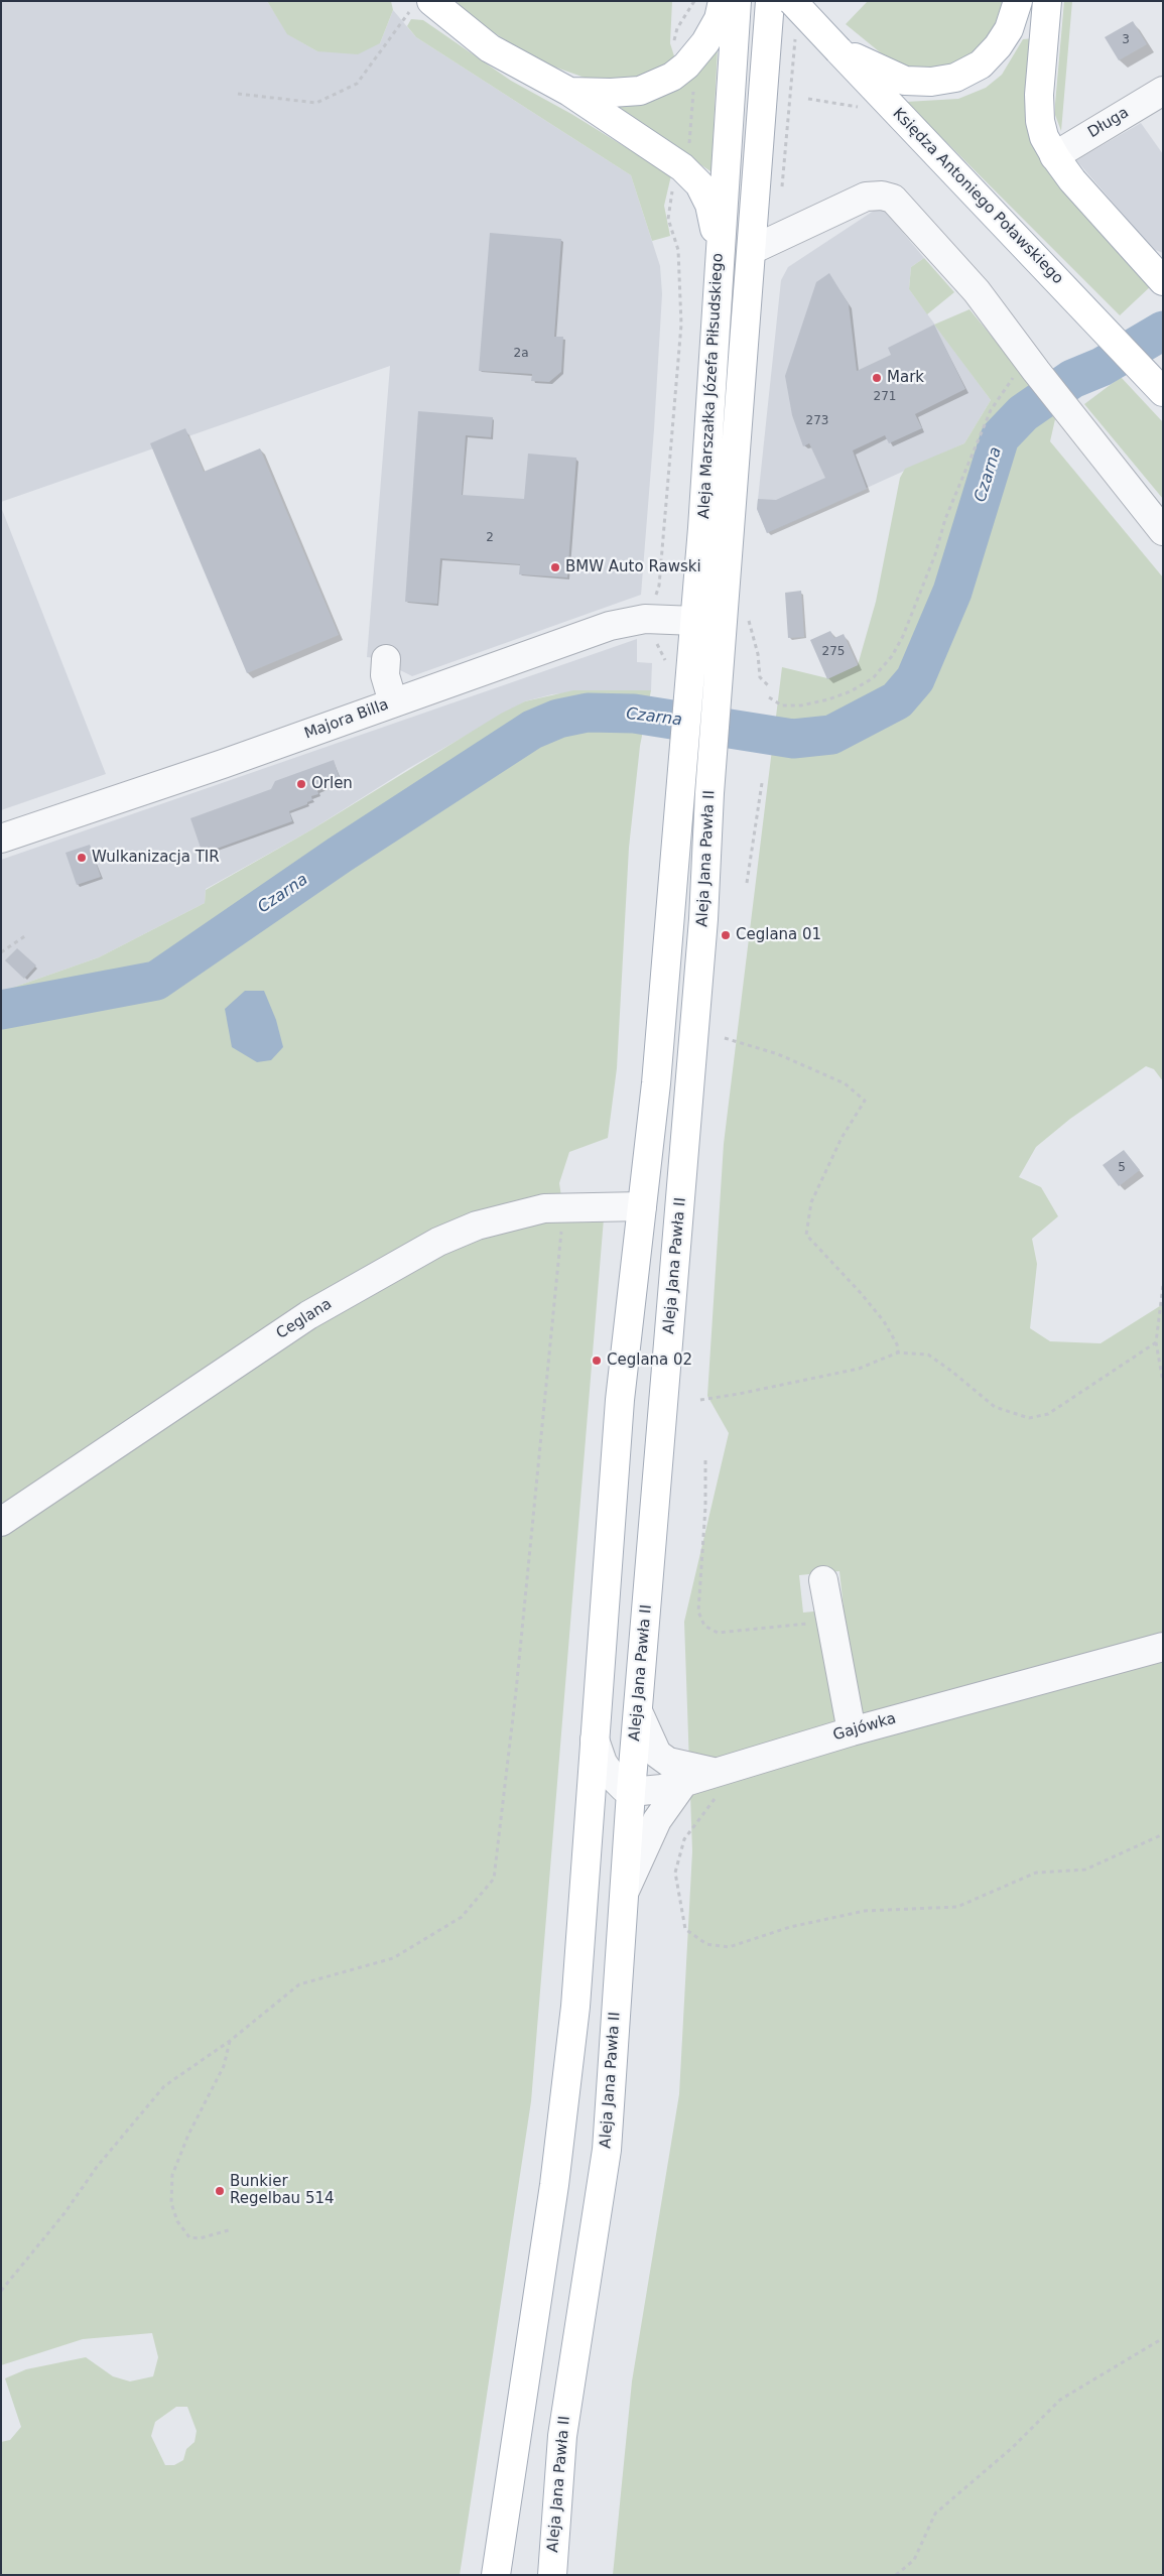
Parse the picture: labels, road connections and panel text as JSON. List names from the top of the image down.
{
  "streets": {
    "main road": ["Księdza Antoniego Poławskiego", "Aleja Marszałka Józefa Piłsudskiego", "Aleja Jana Pawła II"],
    "street": [
      "Długa",
      "Majora Billa",
      "Ceglana",
      "Gajówka"
    ]
  },
  "crossings": [
    ["Aleja Marszałka Józefa Piłsudskiego", "Majora Billa"],
    ["Aleja Marszałka Józefa Piłsudskiego", "Aleja Jana Pawła II"],
    ["Aleja Jana Pawła II", "Ceglana"],
    ["Aleja Jana Pawła II", "Gajówka"]
  ],
  "water": ["Czarna"],
  "places": [
    "Mark",
    "BMW Auto Rawski",
    "Orlen",
    "Wulkanizacja TIR",
    "Ceglana 01",
    "Ceglana 02",
    "Bunkier Regelbau 514"
  ],
  "house_numbers": [
    "3",
    "2a",
    "271",
    "273",
    "2",
    "275",
    "5"
  ]
}
